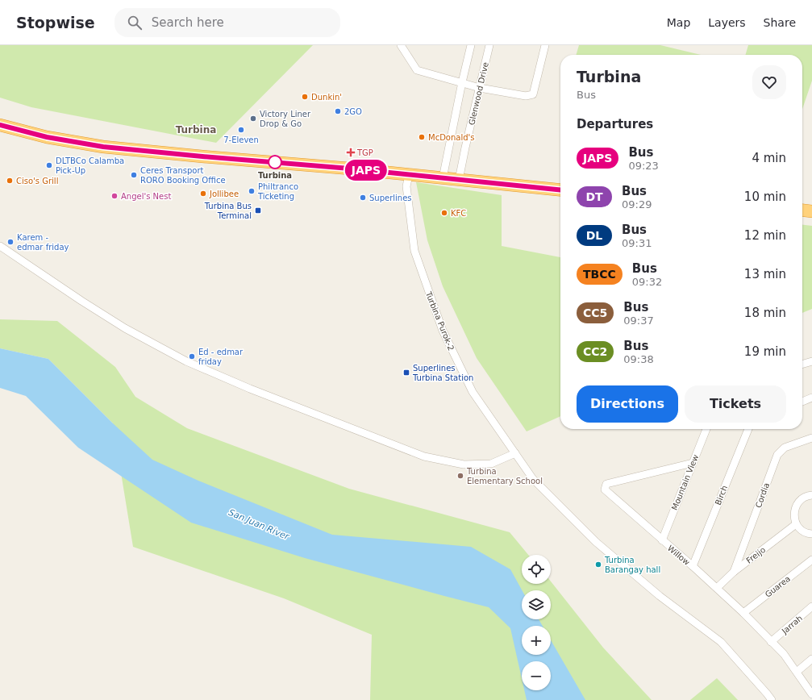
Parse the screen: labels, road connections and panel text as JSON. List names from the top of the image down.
{
  "streets": {
    "street": [
      "Glenwood Drive",
      "Turbina Purok-2",
      "Mountain View",
      "Birch",
      "Cordia",
      "Willow",
      "Freijo",
      "Guarea",
      "Jarrah"
    ]
  },
  "crossings": [
    ["Mountain View", "Willow"],
    ["Birch", "Willow"],
    ["Cordia", "Freijo"],
    ["Willow", "Freijo"],
    ["Willow", "Guarea"],
    ["Willow", "Jarrah"]
  ],
  "districts": ["Turbina"],
  "water": ["San Juan River"],
  "places": {
    "other": [
      "Dunkin'",
      "2GO",
      "Victory Liner Drop & Go",
      "7-Eleven",
      "McDonald's",
      "Turbina",
      "DLTBCo Calamba Pick-Up",
      "Ceres Transport RORO Booking Office",
      "Ciso's Grill",
      "Philtranco Ticketing",
      "Jollibee",
      "Angel's Nest",
      "Superlines",
      "KFC",
      "Karem - edmar friday",
      "Ed - edmar friday",
      "Turbina Elementary School",
      "Turbina Barangay hall"
    ],
    "health": ["TGP"],
    "transit": ["Turbina Bus Terminal", "Superlines Turbina Station"]
  },
  "lines": ["bus line JAPS"],
  "page": {
    "header": "Stopwise",
    "search": "Search here",
    "nav": ["Map", "Layers", "Share"],
    "on_map": "JAPS",
    "heading": [
      ["Turbina", "Bus"],
      "Departures"
    ],
    "list": [
      {
        "mark": "JAPS",
        "name": "Bus",
        "note": "09:23",
        "value": "4 min"
      },
      {
        "mark": "DT",
        "name": "Bus",
        "note": "09:29",
        "value": "10 min"
      },
      {
        "mark": "DL",
        "name": "Bus",
        "note": "09:31",
        "value": "12 min"
      },
      {
        "mark": "TBCC",
        "name": "Bus",
        "note": "09:32",
        "value": "13 min"
      },
      {
        "mark": "CC5",
        "name": "Bus",
        "note": "09:37",
        "value": "18 min"
      },
      {
        "mark": "CC2",
        "name": "Bus",
        "note": "09:38",
        "value": "19 min"
      }
    ],
    "buttons": ["Directions", "Tickets"],
    "map_buttons": ["+", "−"]
  }
}
